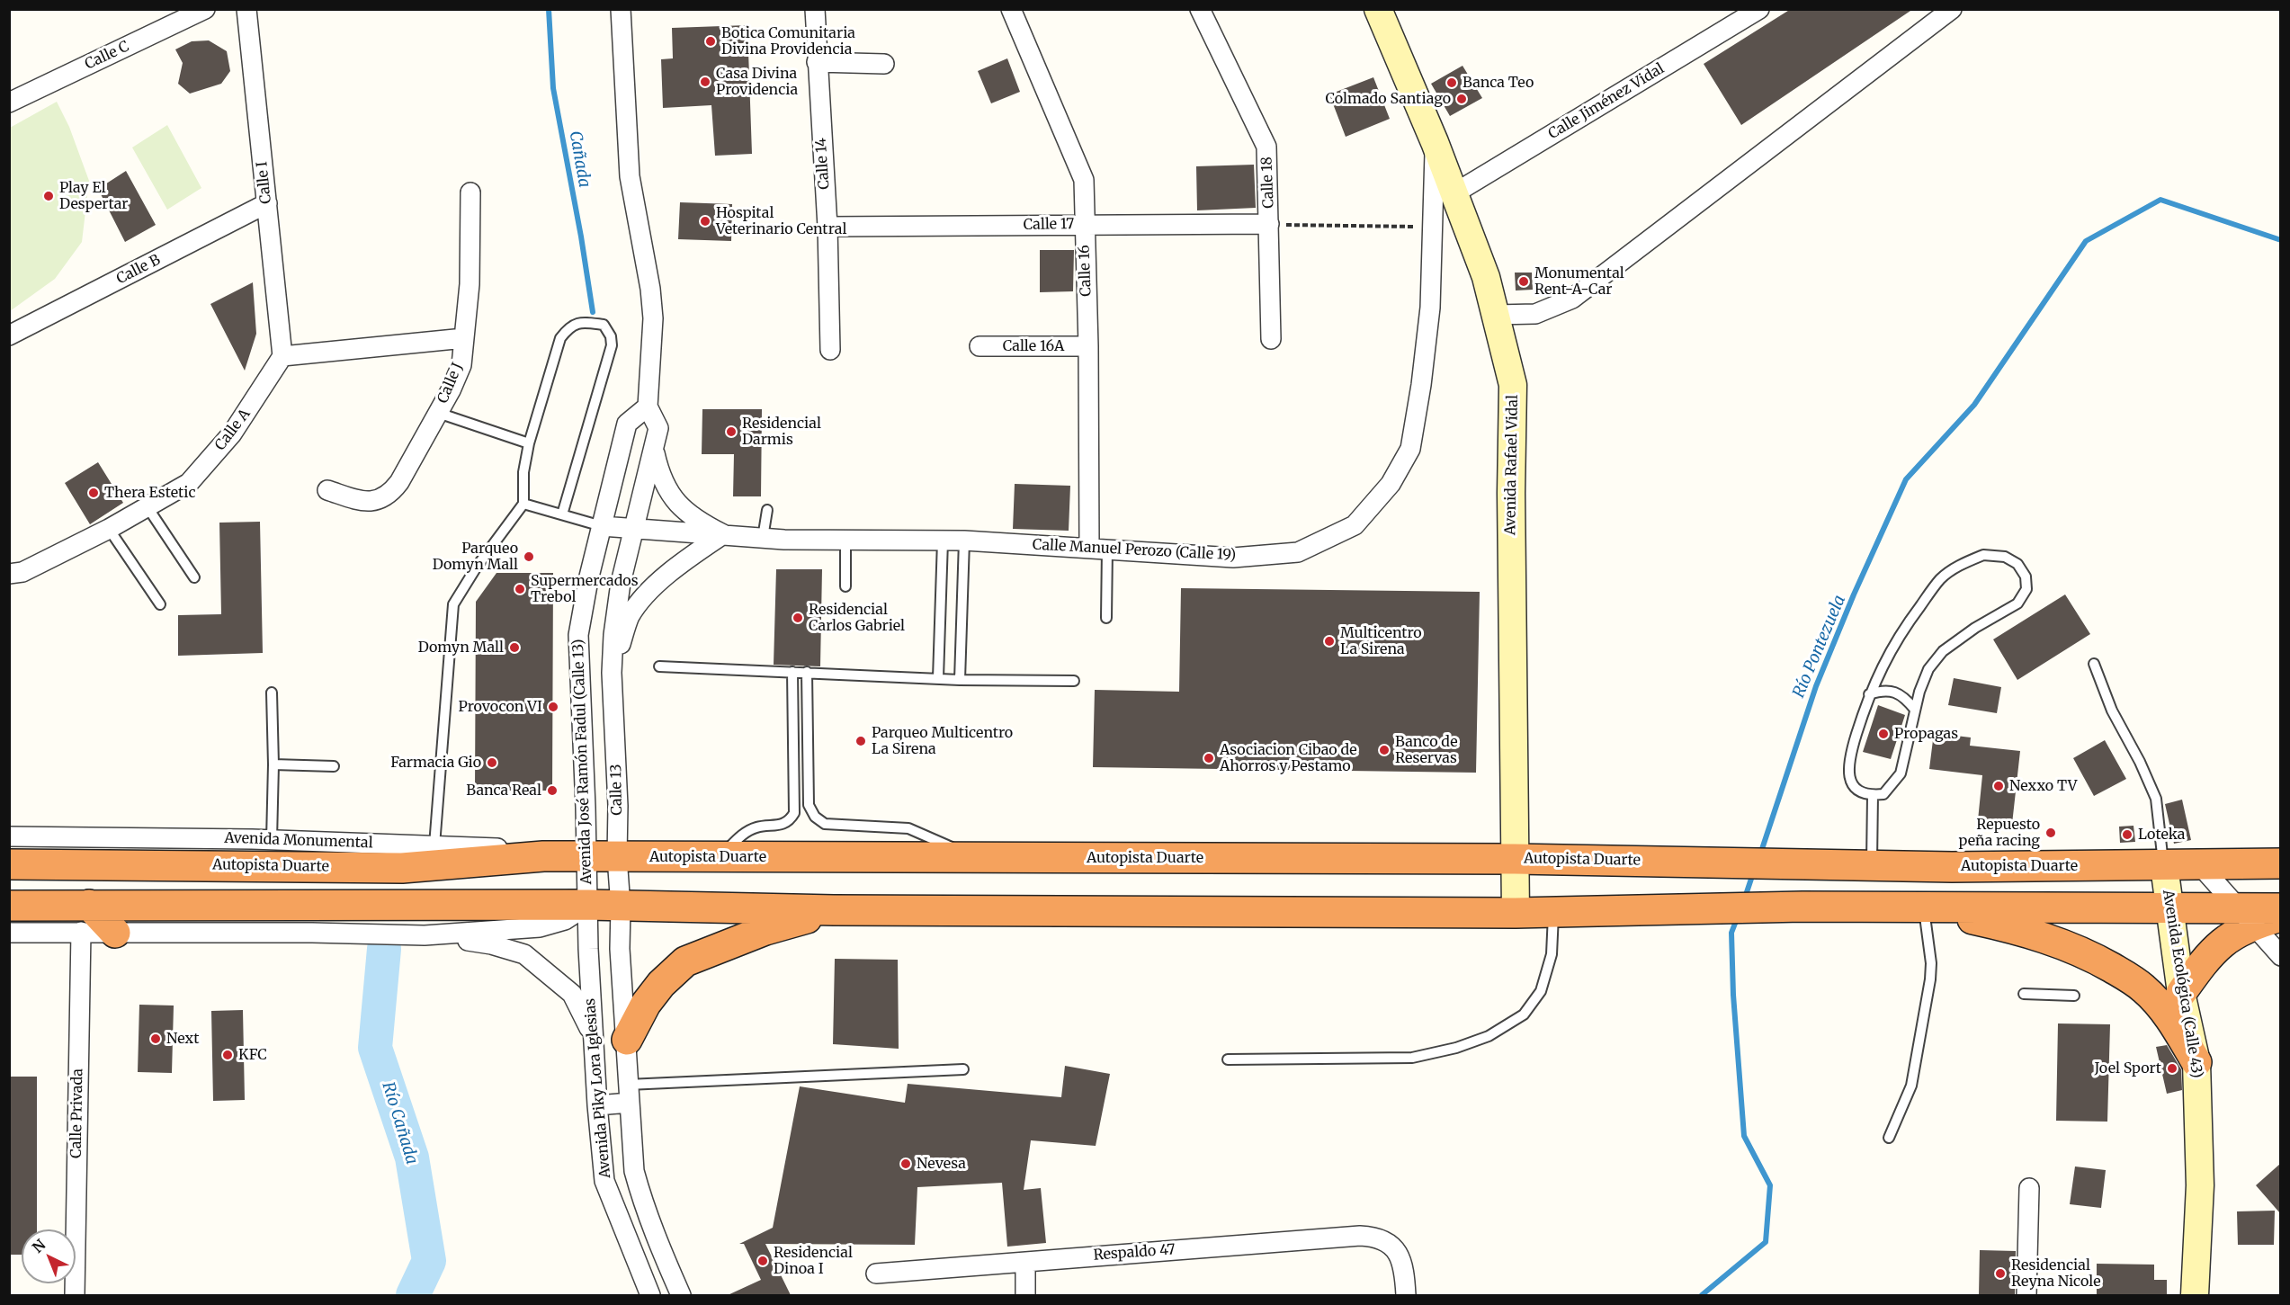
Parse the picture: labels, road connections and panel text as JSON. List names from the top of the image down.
{
  "streets": {
    "highway": ["Autopista Duarte"],
    "main road": ["Avenida Rafael Vidal", "Avenida Ecológica (Calle 43)"],
    "street": [
      "Calle C",
      "Calle Jiménez Vidal",
      "Calle 14",
      "Calle I",
      "Calle 18",
      "Calle 17",
      "Calle B",
      "Calle 16",
      "Calle 16A",
      "Calle J",
      "Calle A",
      "Calle Manuel Perozo (Calle 19)",
      "Avenida José Ramón Fadul (Calle 13)",
      "Calle 13",
      "Avenida Monumental",
      "Avenida Piky Lora Iglesias",
      "Calle Privada",
      "Respaldo 47"
    ]
  },
  "crossings": [
    ["Calle Jiménez Vidal", "Avenida Rafael Vidal"],
    ["Calle 14", "Calle 17"],
    ["Calle I", "Calle B"],
    ["Calle I", "Calle A"],
    ["Calle 18", "Calle 17"],
    ["Calle 17", "Calle 16"],
    ["Calle 16", "Calle 16A"],
    ["Calle 16", "Calle Manuel Perozo (Calle 19)"],
    ["Avenida Rafael Vidal", "Calle Manuel Perozo (Calle 19)"],
    ["Avenida Rafael Vidal", "Autopista Duarte"],
    ["Calle Manuel Perozo (Calle 19)", "Avenida José Ramón Fadul (Calle 13)"],
    ["Avenida José Ramón Fadul (Calle 13)", "Avenida Monumental"],
    ["Avenida José Ramón Fadul (Calle 13)", "Autopista Duarte"],
    ["Avenida José Ramón Fadul (Calle 13)", "Avenida Piky Lora Iglesias"],
    ["Calle 13", "Autopista Duarte"],
    ["Calle 13", "Avenida Piky Lora Iglesias"],
    ["Avenida Monumental", "Autopista Duarte"],
    ["Autopista Duarte", "Avenida Ecológica (Calle 43)"]
  ],
  "water": ["Cañada", "Río Pontezuela", "Río Cañada"],
  "places": [
    "Botica Comunitaria Divina Providencia",
    "Casa Divina Providencia",
    "Banca Teo",
    "Colmado Santiago",
    "Play El Despertar",
    "Hospital Veterinario Central",
    "Monumental Rent-A-Car",
    "Residencial Darmis",
    "Thera Estetic",
    "Parqueo Domyn Mall",
    "Supermercados Trebol",
    "Residencial Carlos Gabriel",
    "Multicentro La Sirena",
    "Domyn Mall",
    "Provocon VI",
    "Propagas",
    "Parqueo Multicentro La Sirena",
    "Banco de Reservas",
    "Asociacion Cibao de Ahorros y Pestamo",
    "Farmacia Gio",
    "Nexxo TV",
    "Banca Real",
    "Repuesto peña racing",
    "Loteka",
    "Next",
    "KFC",
    "Joel Sport",
    "Nevesa",
    "Residencial Dinoa I",
    "Residencial Reyna Nicole"
  ],
  "north": "top left"
}
